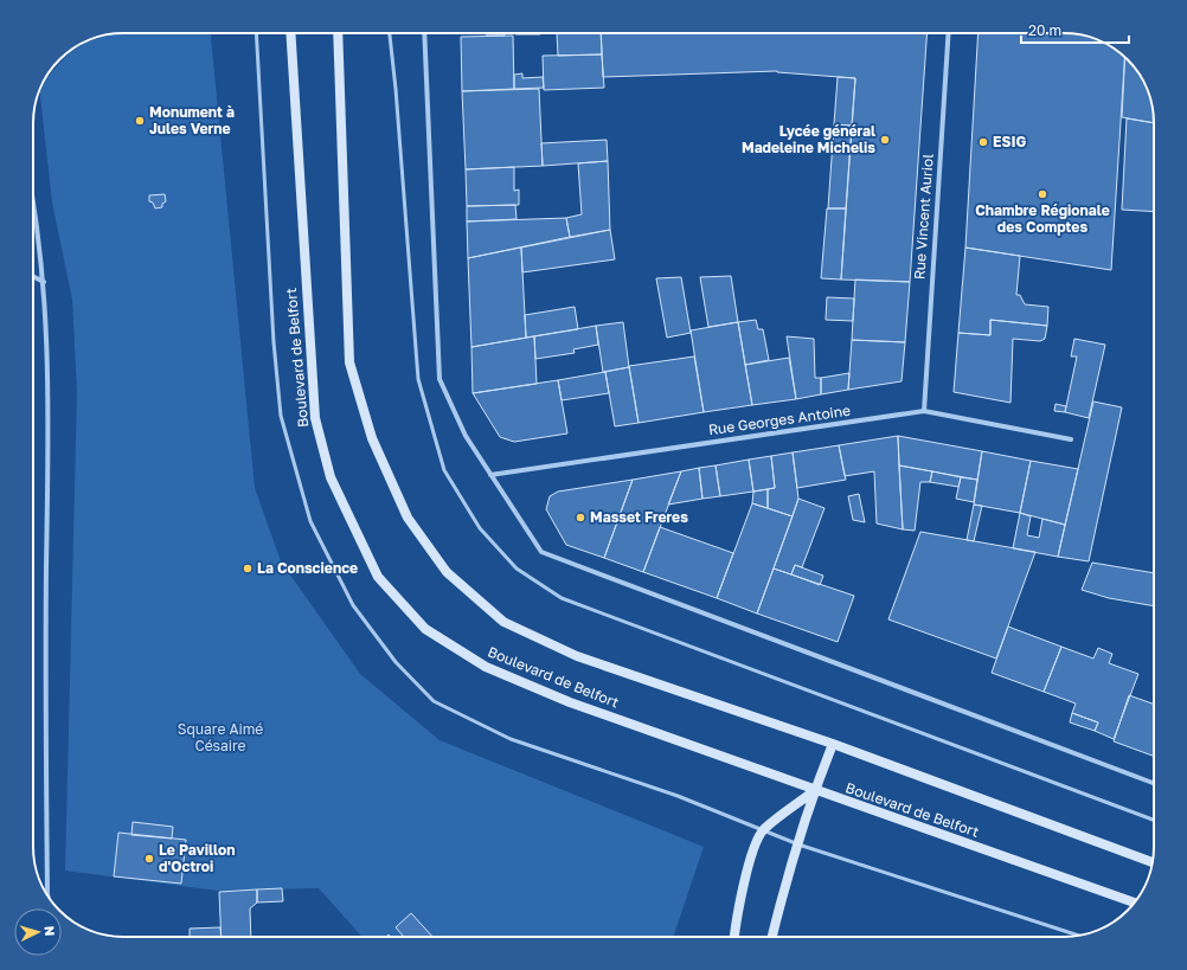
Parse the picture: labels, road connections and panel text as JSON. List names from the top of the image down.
{
  "streets": {
    "main road": ["Boulevard de Belfort"],
    "street": ["Rue Vincent Auriol", "Rue Georges Antoine"]
  },
  "crossings": [
    ["Rue Vincent Auriol", "Rue Georges Antoine"]
  ],
  "parks": ["Square Aimé Césaire"],
  "places": [
    "Monument à Jules Verne",
    "Lycée général Madeleine Michelis",
    "ESIG",
    "Chambre Régionale des Comptes",
    "Masset Freres",
    "La Conscience",
    "Le Pavillon d'Octroi"
  ],
  "scale_bar": "20 m",
  "north": "right"
}
